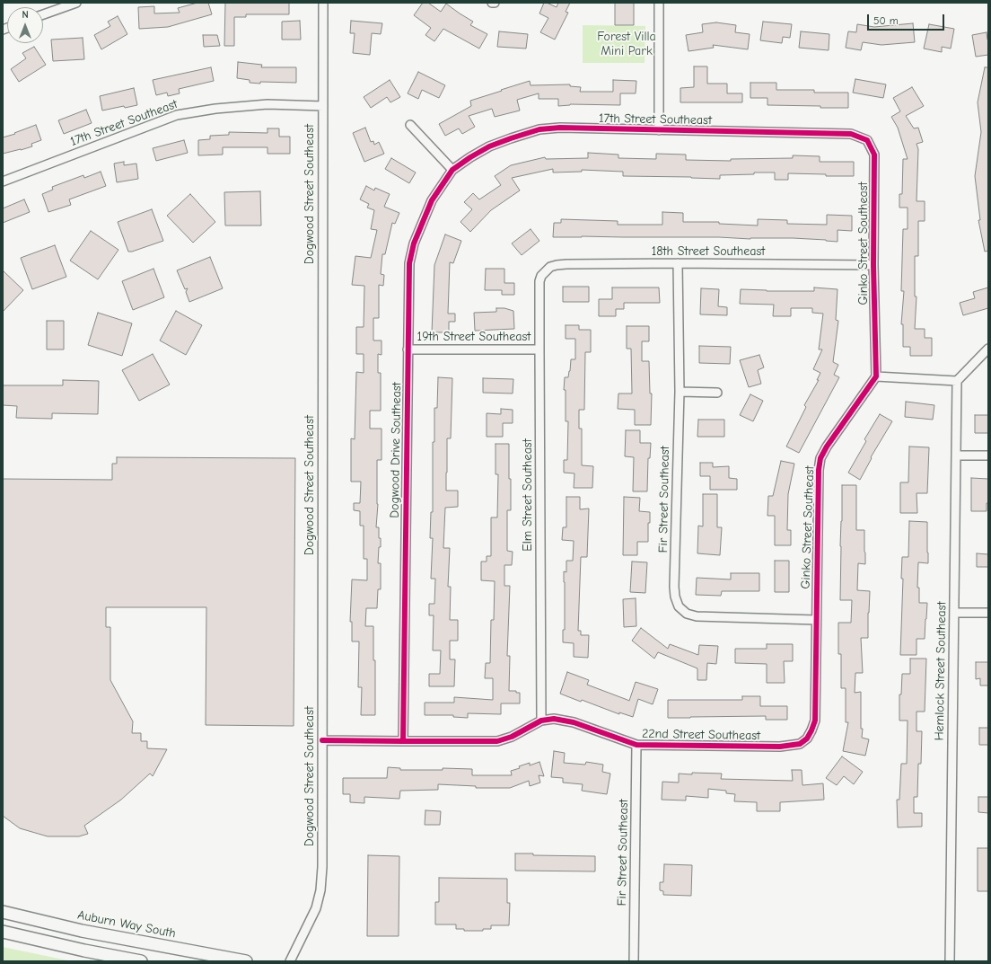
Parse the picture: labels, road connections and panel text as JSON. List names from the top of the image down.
{
  "streets": {
    "main road": ["Auburn Way South"],
    "street": [
      "17th Street Southeast",
      "Dogwood Street Southeast",
      "Ginko Street Southeast",
      "18th Street Southeast",
      "19th Street Southeast",
      "Dogwood Drive Southeast",
      "Elm Street Southeast",
      "Fir Street Southeast",
      "Hemlock Street Southeast",
      "22nd Street Southeast"
    ]
  },
  "crossings": [
    ["17th Street Southeast", "Dogwood Street Southeast"],
    ["17th Street Southeast", "Ginko Street Southeast"],
    ["17th Street Southeast", "Dogwood Drive Southeast"],
    ["Dogwood Street Southeast", "22nd Street Southeast"],
    ["Ginko Street Southeast", "18th Street Southeast"],
    ["Ginko Street Southeast", "Fir Street Southeast"],
    ["Ginko Street Southeast", "22nd Street Southeast"],
    ["18th Street Southeast", "Elm Street Southeast"],
    ["18th Street Southeast", "Fir Street Southeast"],
    ["19th Street Southeast", "Dogwood Drive Southeast"],
    ["19th Street Southeast", "Elm Street Southeast"],
    ["Dogwood Drive Southeast", "22nd Street Southeast"],
    ["Elm Street Southeast", "22nd Street Southeast"],
    ["Fir Street Southeast", "22nd Street Southeast"]
  ],
  "parks": ["Forest Villa Mini Park"],
  "scale_bar": "50 m",
  "north": "top"
}
